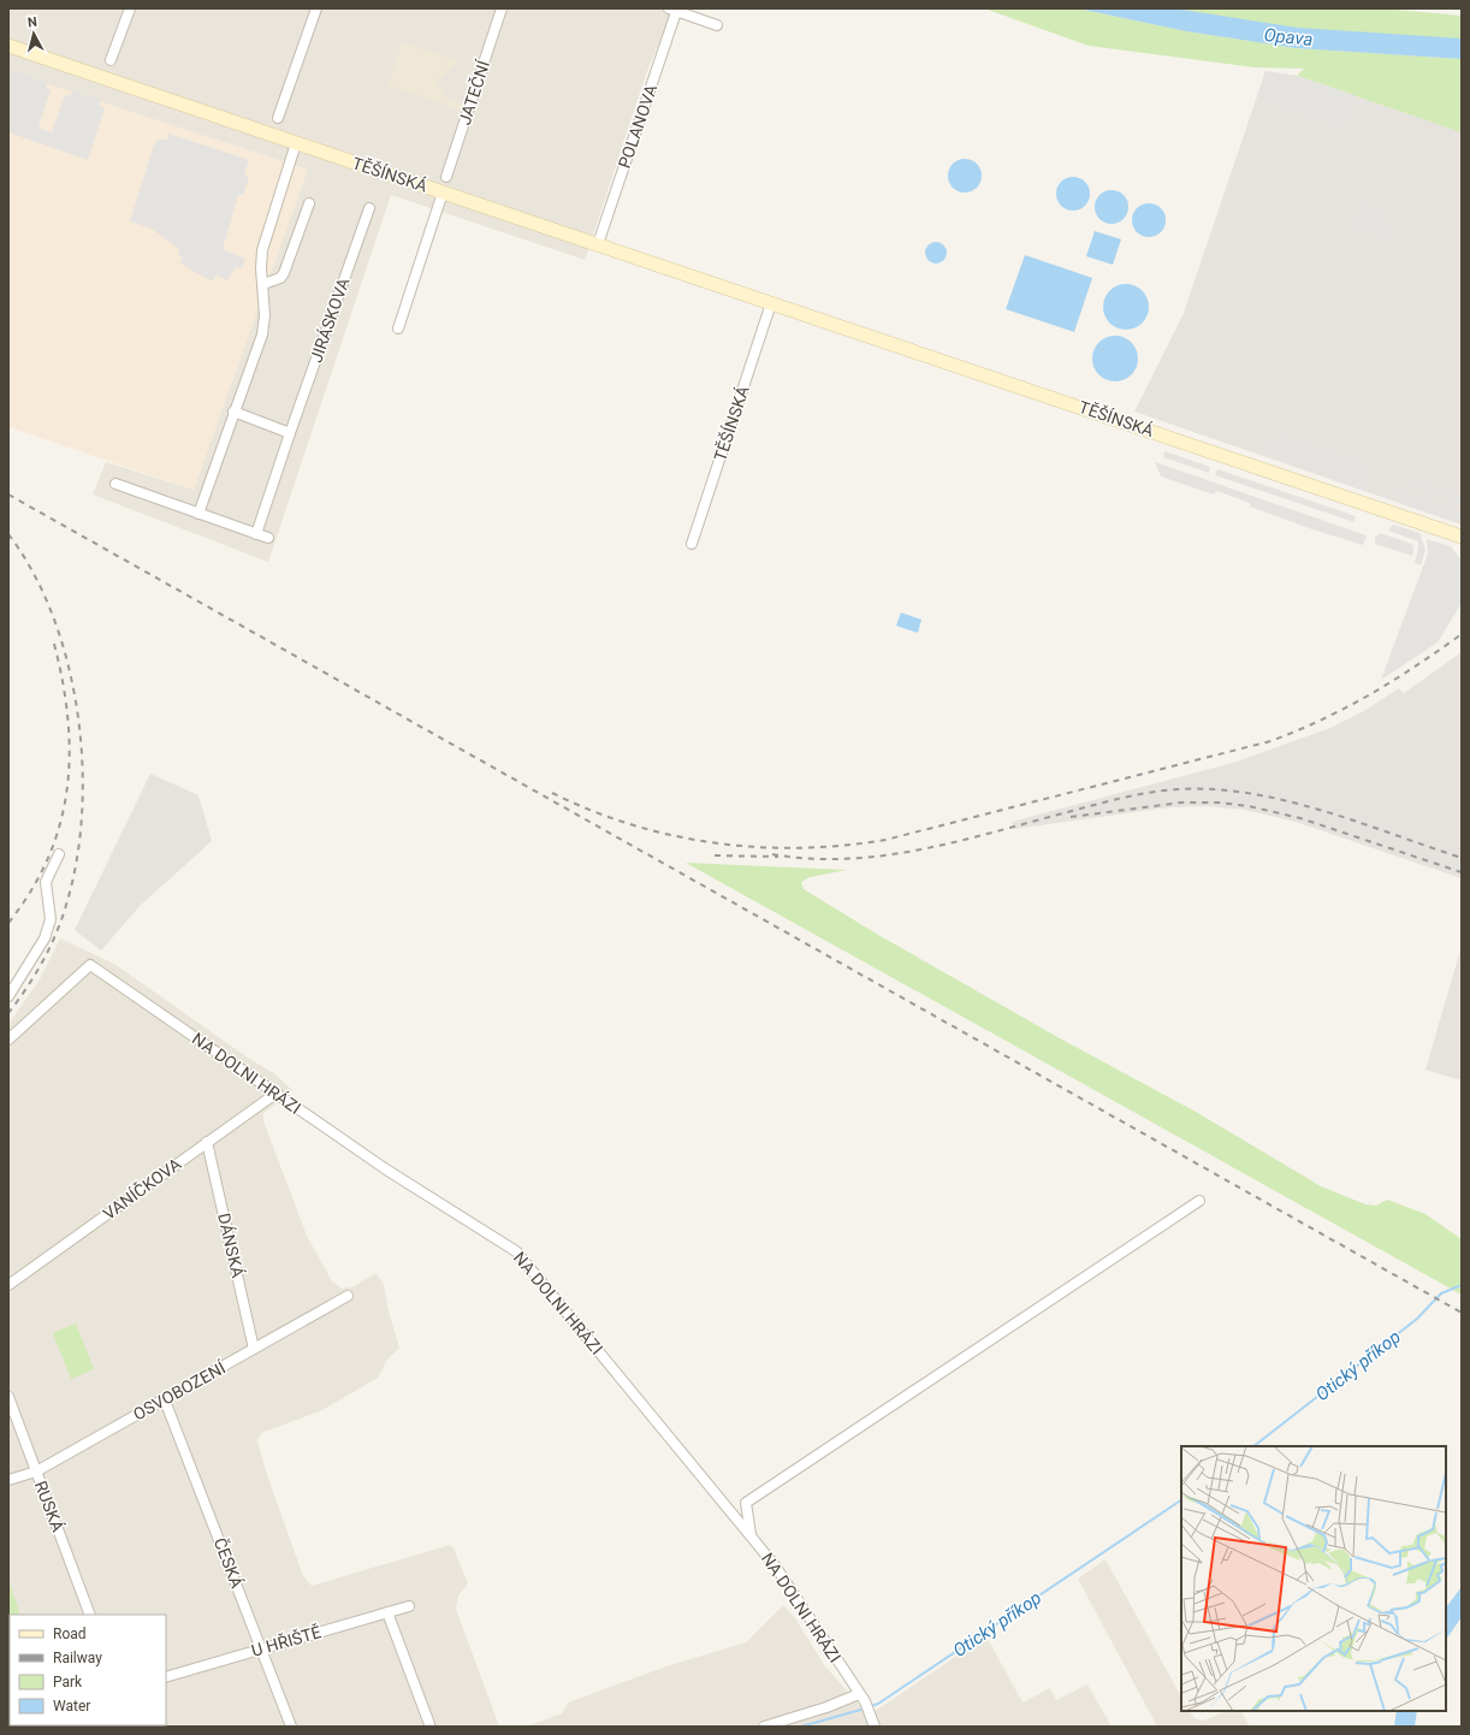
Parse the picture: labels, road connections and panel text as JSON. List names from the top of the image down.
{
  "streets": {
    "street": [
      "JATEČNÍ",
      "POLANOVA",
      "TĚŠÍNSKÁ",
      "JIRÁSKOVA",
      "NA DOLNI HRÁZI",
      "VANÍČKOVA",
      "DÁNSKÁ",
      "OSVOBOZENÍ",
      "RUSKÁ",
      "ČESKÁ",
      "U HŘIŠTĚ"
    ]
  },
  "crossings": [
    ["POLANOVA", "TĚŠÍNSKÁ"],
    ["NA DOLNI HRÁZI", "VANÍČKOVA"],
    ["VANÍČKOVA", "DÁNSKÁ"],
    ["DÁNSKÁ", "OSVOBOZENÍ"],
    ["OSVOBOZENÍ", "RUSKÁ"],
    ["OSVOBOZENÍ", "ČESKÁ"],
    ["ČESKÁ", "U HŘIŠTĚ"]
  ],
  "water": ["Opava", "Otický příkop"],
  "legend": [
    "Road",
    "Railway",
    "Park",
    "Water"
  ],
  "north": "top"
}
